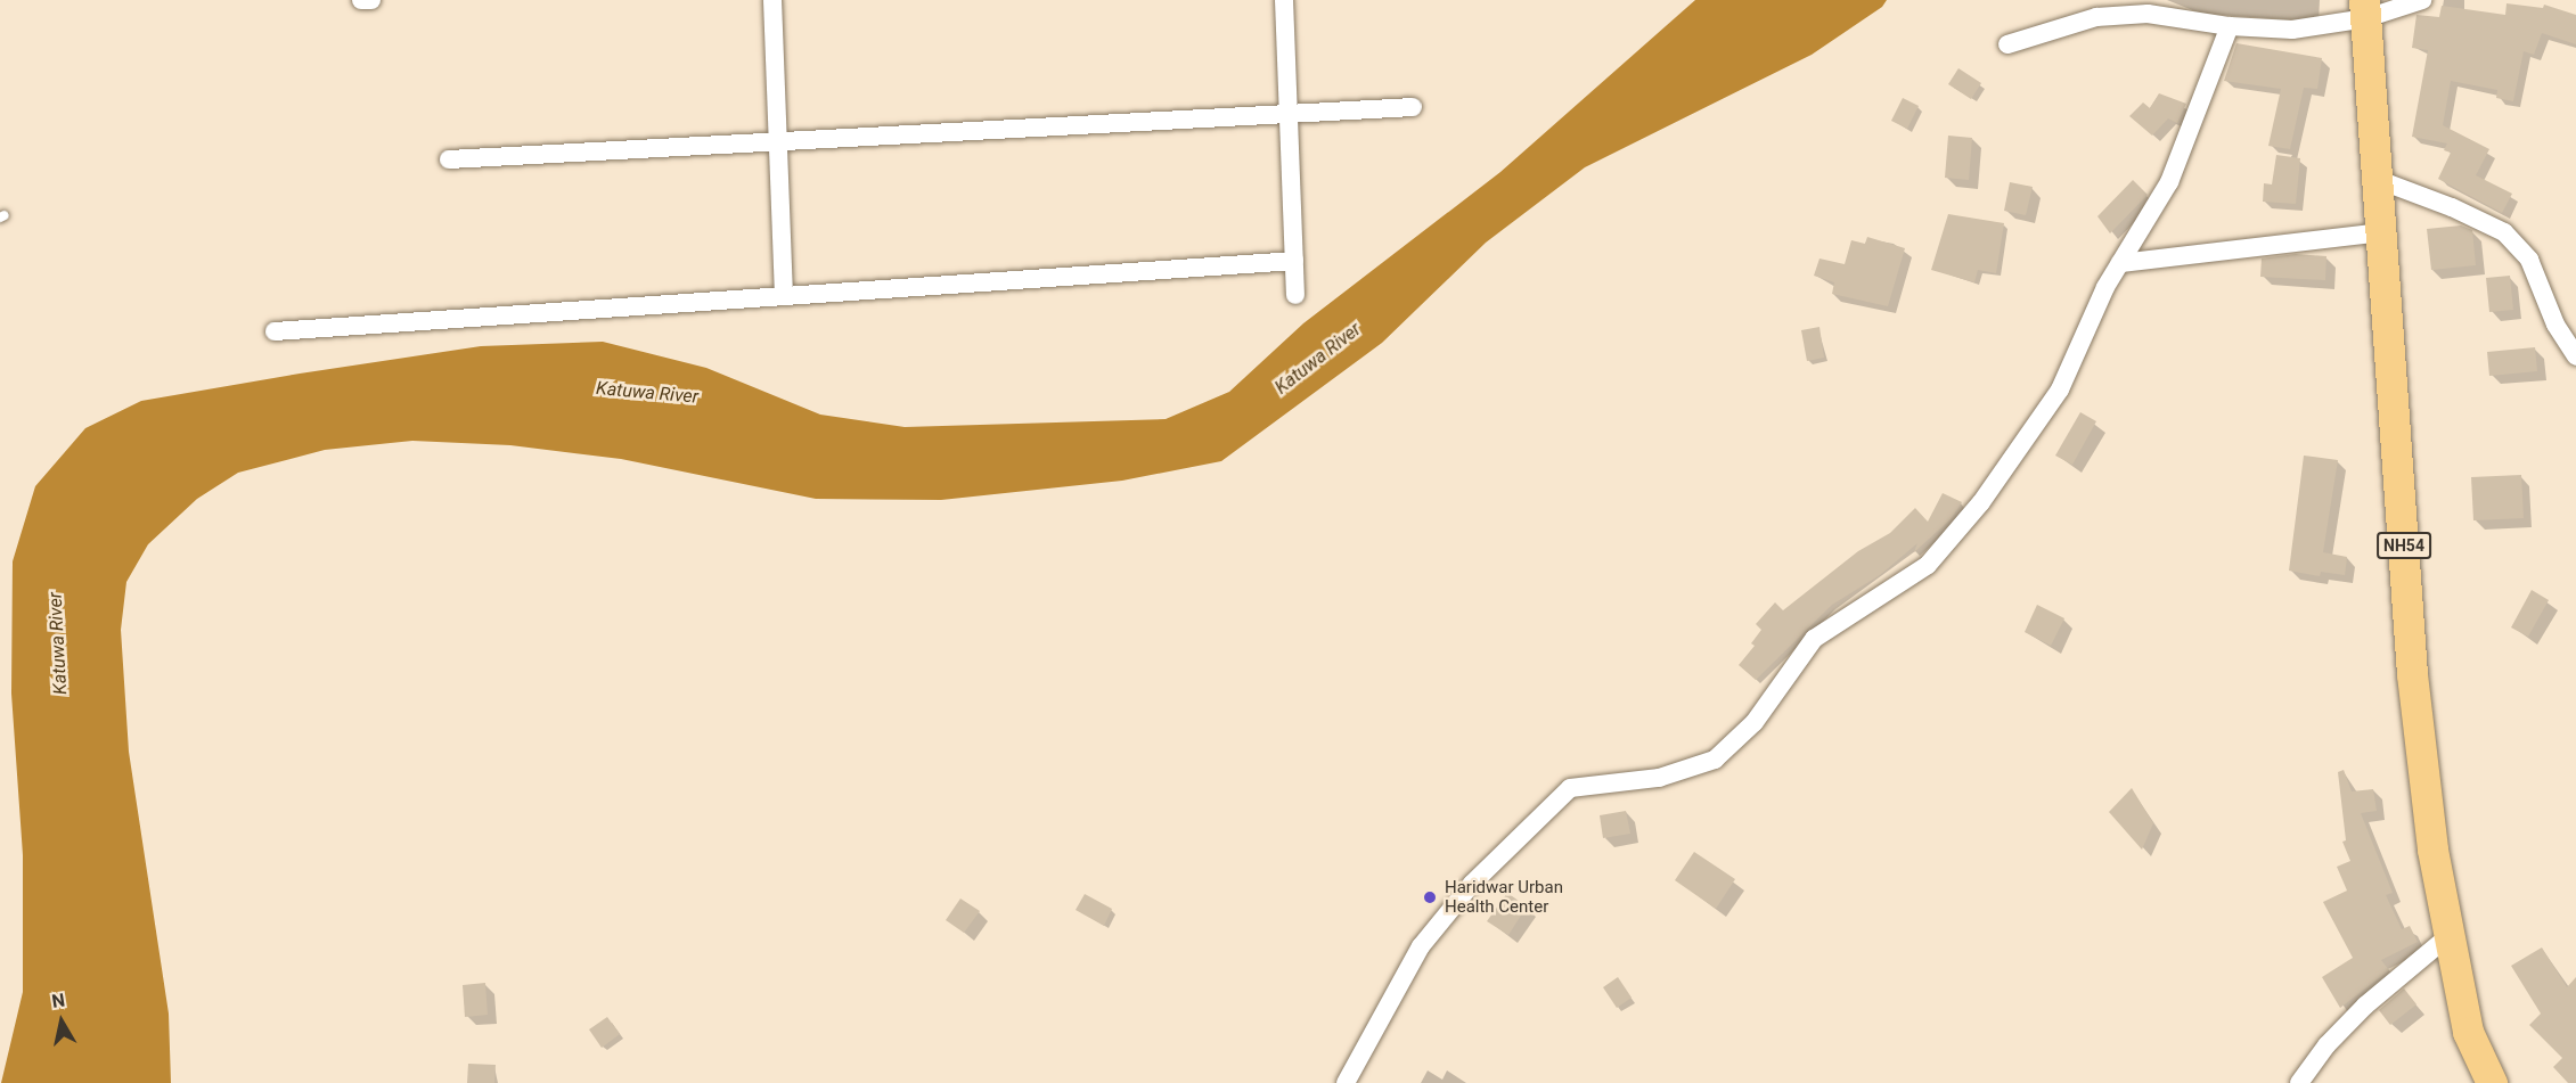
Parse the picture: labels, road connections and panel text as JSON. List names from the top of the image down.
{
  "streets": {
    "main road": ["NH54"]
  },
  "water": ["Katuwa River"],
  "places": ["Haridwar Urban Health Center"],
  "north": "top"
}
